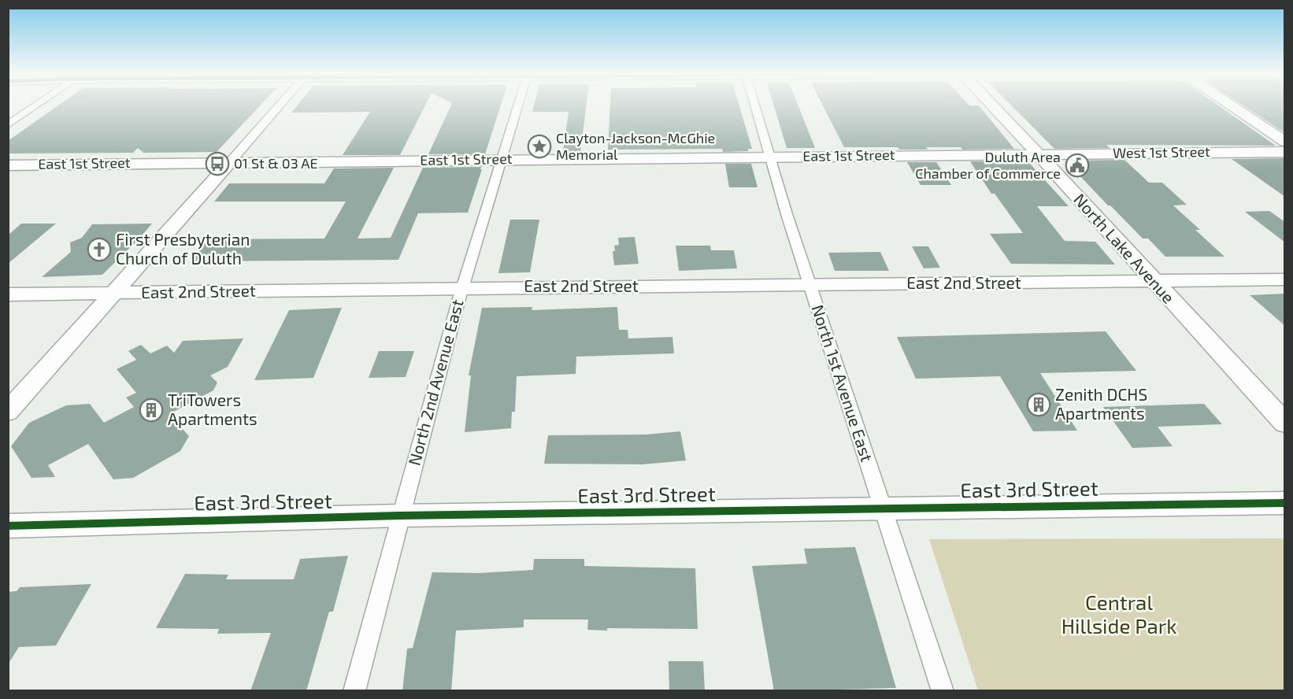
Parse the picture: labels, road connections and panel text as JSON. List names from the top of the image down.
{
  "streets": {
    "street": [
      "West 1st Street",
      "East 1st Street",
      "North Lake Avenue",
      "East 2nd Street",
      "North 2nd Avenue East",
      "North 1st Avenue East",
      "East 3rd Street"
    ]
  },
  "crossings": [
    ["West 1st Street", "East 1st Street"],
    ["West 1st Street", "North Lake Avenue"],
    ["East 1st Street", "North Lake Avenue"],
    ["East 1st Street", "North 2nd Avenue East"],
    ["East 1st Street", "North 1st Avenue East"],
    ["North Lake Avenue", "East 2nd Street"],
    ["East 2nd Street", "North 2nd Avenue East"],
    ["East 2nd Street", "North 1st Avenue East"],
    ["North 2nd Avenue East", "East 3rd Street"],
    ["North 1st Avenue East", "East 3rd Street"]
  ],
  "parks": ["Central Hillside Park"],
  "places": {
    "place": ["Clayton-Jackson-McGhie Memorial"],
    "bus stop": ["01 St & 03 AE"],
    "public building": ["Duluth Area Chamber of Commerce"],
    "church": ["First Presbyterian Church of Duluth"],
    "building": ["Zenith DCHS Apartments", "TriTowers Apartments"]
  }
}
